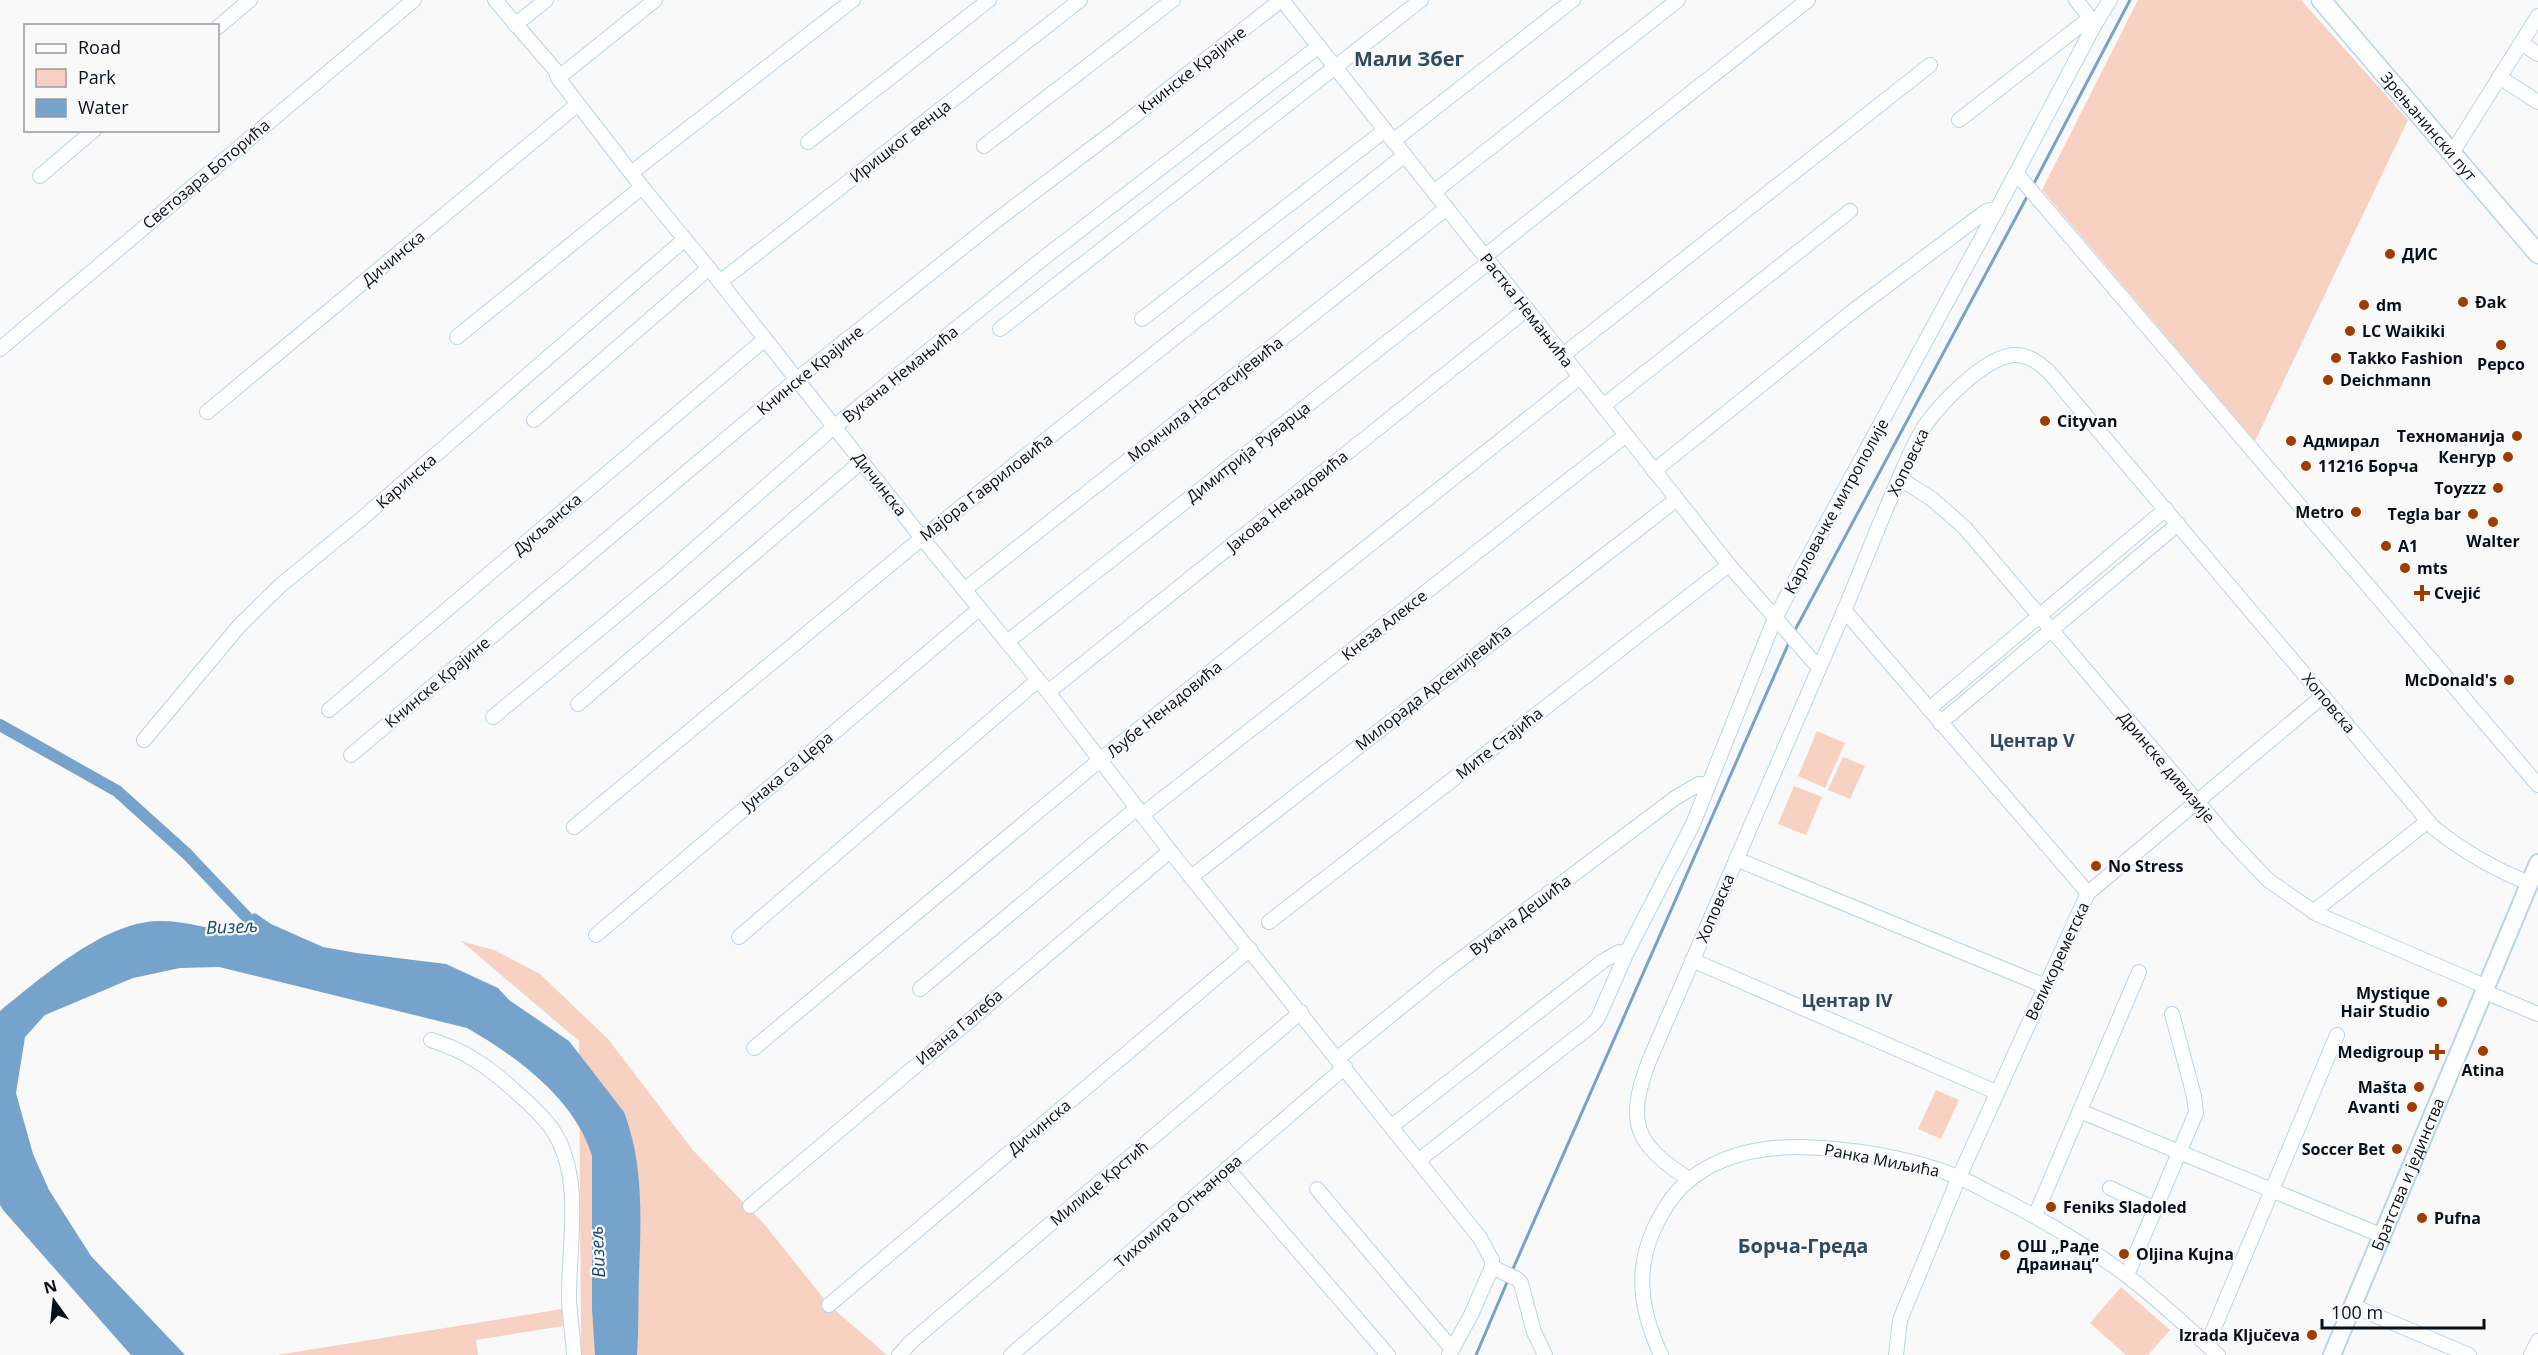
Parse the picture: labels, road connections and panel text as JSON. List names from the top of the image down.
{
  "streets": {
    "main road": ["Зрењанински пут"],
    "street": [
      "Книнске Крајине",
      "Иришког венца",
      "Светозара Боторића",
      "Дичинска",
      "Растка Немањића",
      "Вукана Немањића",
      "Момчила Настасијевића",
      "Димитрија Руварца",
      "Хоповска",
      "Каринска",
      "Мајора Гавриловића",
      "Јакова Ненадовића",
      "Карловачке митрополије",
      "Дукљанска",
      "Кнеза Алексе",
      "Милорада Арсенијевића",
      "Љубе Ненадовића",
      "Мите Стајића",
      "Дринске дивизије",
      "Јунака са Цера",
      "Вукана Дешића",
      "Великореметска",
      "Ивана Галеба",
      "Ранка Миљића",
      "Братства и јединства",
      "Милице Крстић",
      "Тихомира Огњанова"
    ]
  },
  "crossings": [
    ["Книнске Крајине", "Дичинска"],
    ["Книнске Крајине", "Растка Немањића"],
    ["Иришког венца", "Дичинска"],
    ["Дичинска", "Вукана Немањића"],
    ["Дичинска", "Момчила Настасијевића"],
    ["Дичинска", "Димитрија Руварца"],
    ["Дичинска", "Каринска"],
    ["Дичинска", "Мајора Гавриловића"],
    ["Дичинска", "Јакова Ненадовића"],
    ["Дичинска", "Карловачке митрополије"],
    ["Дичинска", "Дукљанска"],
    ["Дичинска", "Кнеза Алексе"],
    ["Дичинска", "Милорада Арсенијевића"],
    ["Дичинска", "Љубе Ненадовића"],
    ["Дичинска", "Јунака са Цера"],
    ["Дичинска", "Вукана Дешића"],
    ["Дичинска", "Ивана Галеба"],
    ["Дичинска", "Милице Крстић"],
    ["Дичинска", "Тихомира Огњанова"],
    ["Растка Немањића", "Вукана Немањића"],
    ["Растка Немањића", "Момчила Настасијевића"],
    ["Растка Немањића", "Димитрија Руварца"],
    ["Растка Немањића", "Хоповска"],
    ["Растка Немањића", "Мајора Гавриловића"],
    ["Растка Немањића", "Јакова Ненадовића"],
    ["Растка Немањића", "Карловачке митрополије"],
    ["Растка Немањића", "Кнеза Алексе"],
    ["Растка Немањића", "Милорада Арсенијевића"],
    ["Растка Немањића", "Љубе Ненадовића"],
    ["Растка Немањића", "Мите Стајића"],
    ["Хоповска", "Дринске дивизије"],
    ["Хоповска", "Великореметска"],
    ["Хоповска", "Ранка Миљића"],
    ["Хоповска", "Братства и јединства"],
    ["Карловачке митрополије", "Вукана Дешића"],
    ["Дринске дивизије", "Великореметска"],
    ["Дринске дивизије", "Братства и јединства"],
    ["Вукана Дешића", "Тихомира Огњанова"],
    ["Великореметска", "Ранка Миљића"]
  ],
  "districts": [
    "Мали Збег",
    "Центар V",
    "Центар IV",
    "Борча-Греда"
  ],
  "water": ["Визељ"],
  "places": {
    "other": [
      "ДИС",
      "Đak",
      "dm",
      "LC Waikiki",
      "Pepco",
      "Takko Fashion",
      "Deichmann",
      "Cityvan",
      "Техноманија",
      "Адмирал",
      "Кенгур",
      "11216 Борча",
      "Toyzzz",
      "Metro",
      "Tegla bar",
      "Walter",
      "A1",
      "mts",
      "McDonald's",
      "No Stress",
      "Mystique Hair Studio",
      "Atina",
      "Mašta",
      "Avanti",
      "Soccer Bet",
      "Feniks Sladoled",
      "Pufna",
      "Oljina Kujna",
      "ОШ „Раде Драинац”",
      "Izrada Ključeva"
    ],
    "health": ["Cvejić", "Medigroup"]
  },
  "legend": ["Road", "Park", "Water"],
  "scale_bar": "100 m",
  "north": "top"
}
